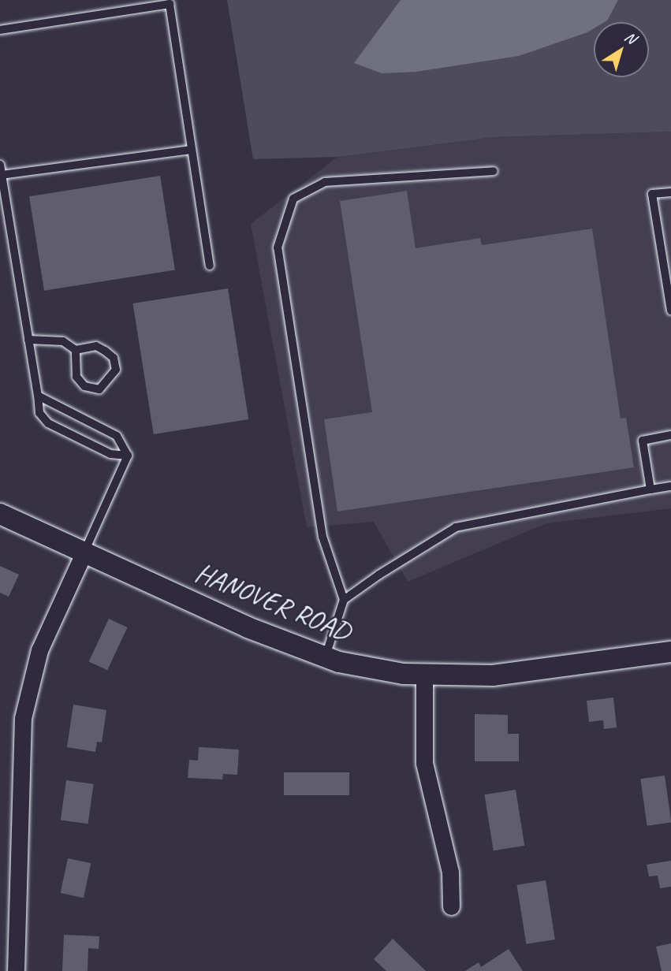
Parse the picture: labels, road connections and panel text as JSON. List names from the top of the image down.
{
  "streets": {
    "street": ["HANOVER ROAD"]
  },
  "north": "top right"
}
